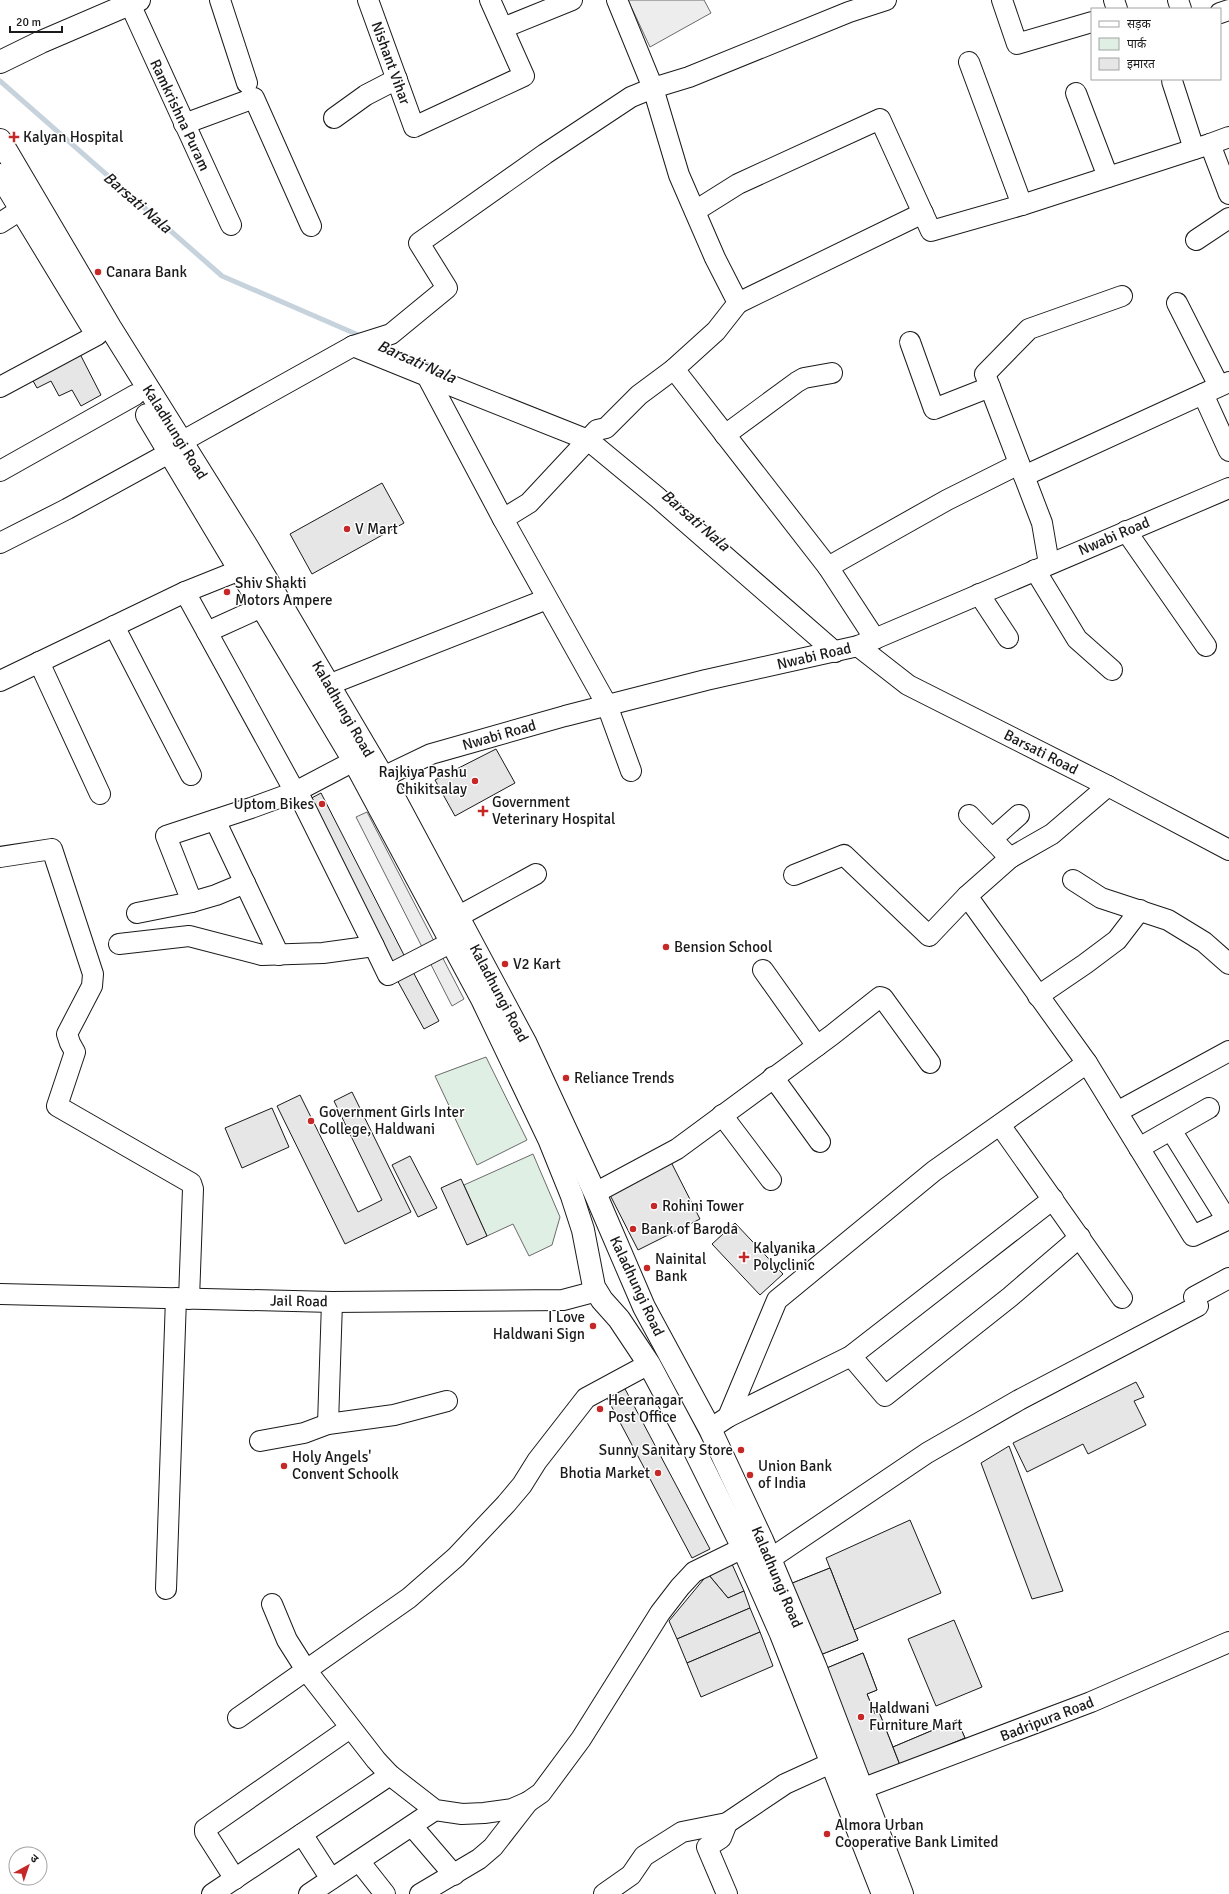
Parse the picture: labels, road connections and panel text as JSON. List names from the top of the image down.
{
  "streets": {
    "main road": ["Kaladhungi Road"],
    "street": [
      "Nishant Vihar",
      "Ramkrishna Puram",
      "Nwabi Road",
      "Barsati Road",
      "Jail Road",
      "Badripura Road"
    ]
  },
  "crossings": [
    ["Kaladhungi Road", "Nwabi Road"],
    ["Kaladhungi Road", "Jail Road"],
    ["Kaladhungi Road", "Badripura Road"],
    ["Nwabi Road", "Barsati Road"]
  ],
  "water": ["Barsati Nala"],
  "places": {
    "health": ["Kalyan Hospital", "Government Veterinary Hospital", "Kalyanika Polyclinic"],
    "other": [
      "Canara Bank",
      "V Mart",
      "Shiv Shakti Motors Ampere",
      "Rajkiya Pashu Chikitsalay",
      "Uptom Bikes",
      "Bension School",
      "V2 Kart",
      "Reliance Trends",
      "Government Girls Inter College, Haldwani",
      "Rohini Tower",
      "Bank of Baroda",
      "Nainital Bank",
      "I Love Haldwani Sign",
      "Heeranagar Post Office",
      "Sunny Sanitary Store",
      "Holy Angels' Convent Schoolk",
      "Bhotia Market",
      "Union Bank of India",
      "Haldwani Furniture Mart",
      "Almora Urban Cooperative Bank Limited"
    ]
  },
  "legend": ["सड़क", "पार्क", "इमारत"],
  "scale_bar": "20 m",
  "north": "top right"
}
